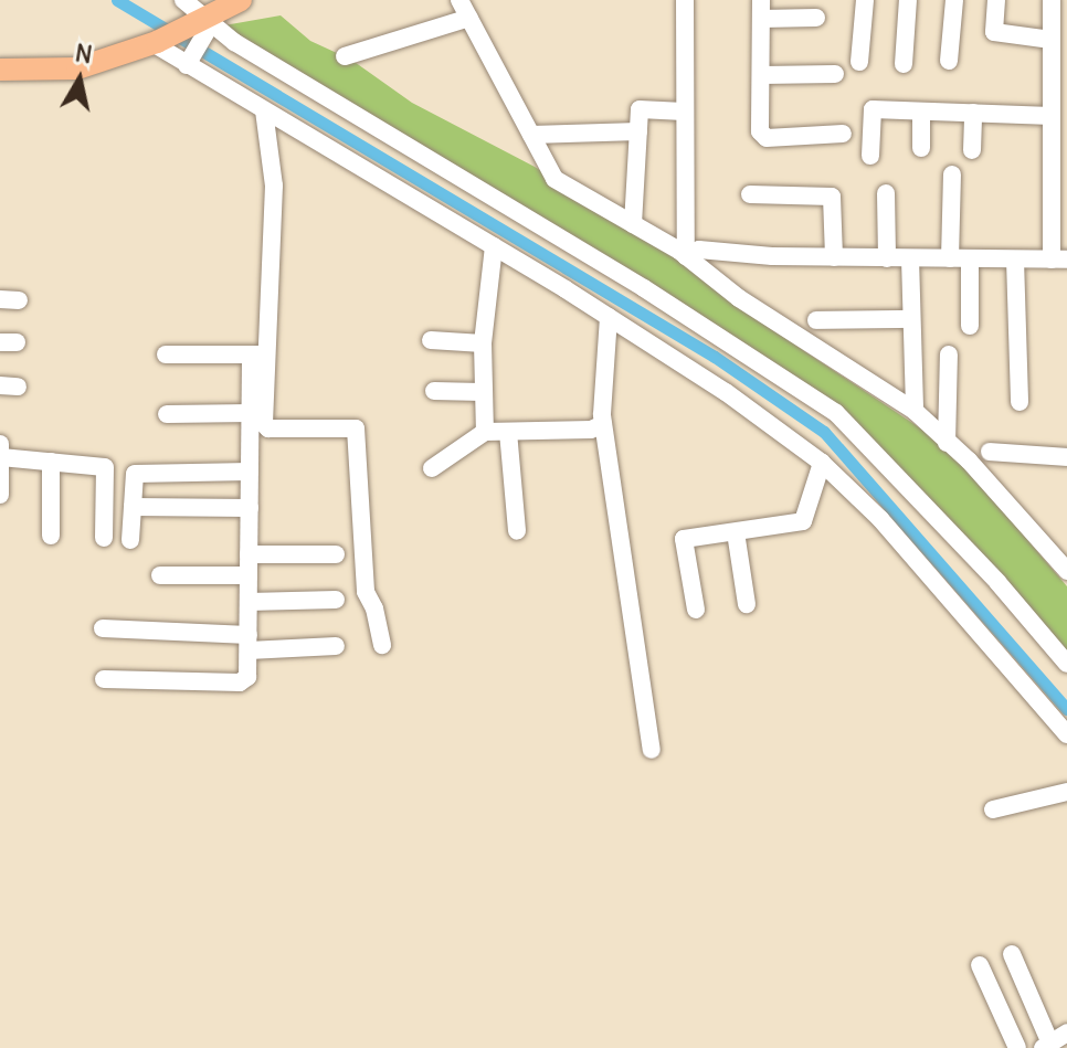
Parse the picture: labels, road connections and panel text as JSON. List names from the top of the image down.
{
  "north": "top"
}
